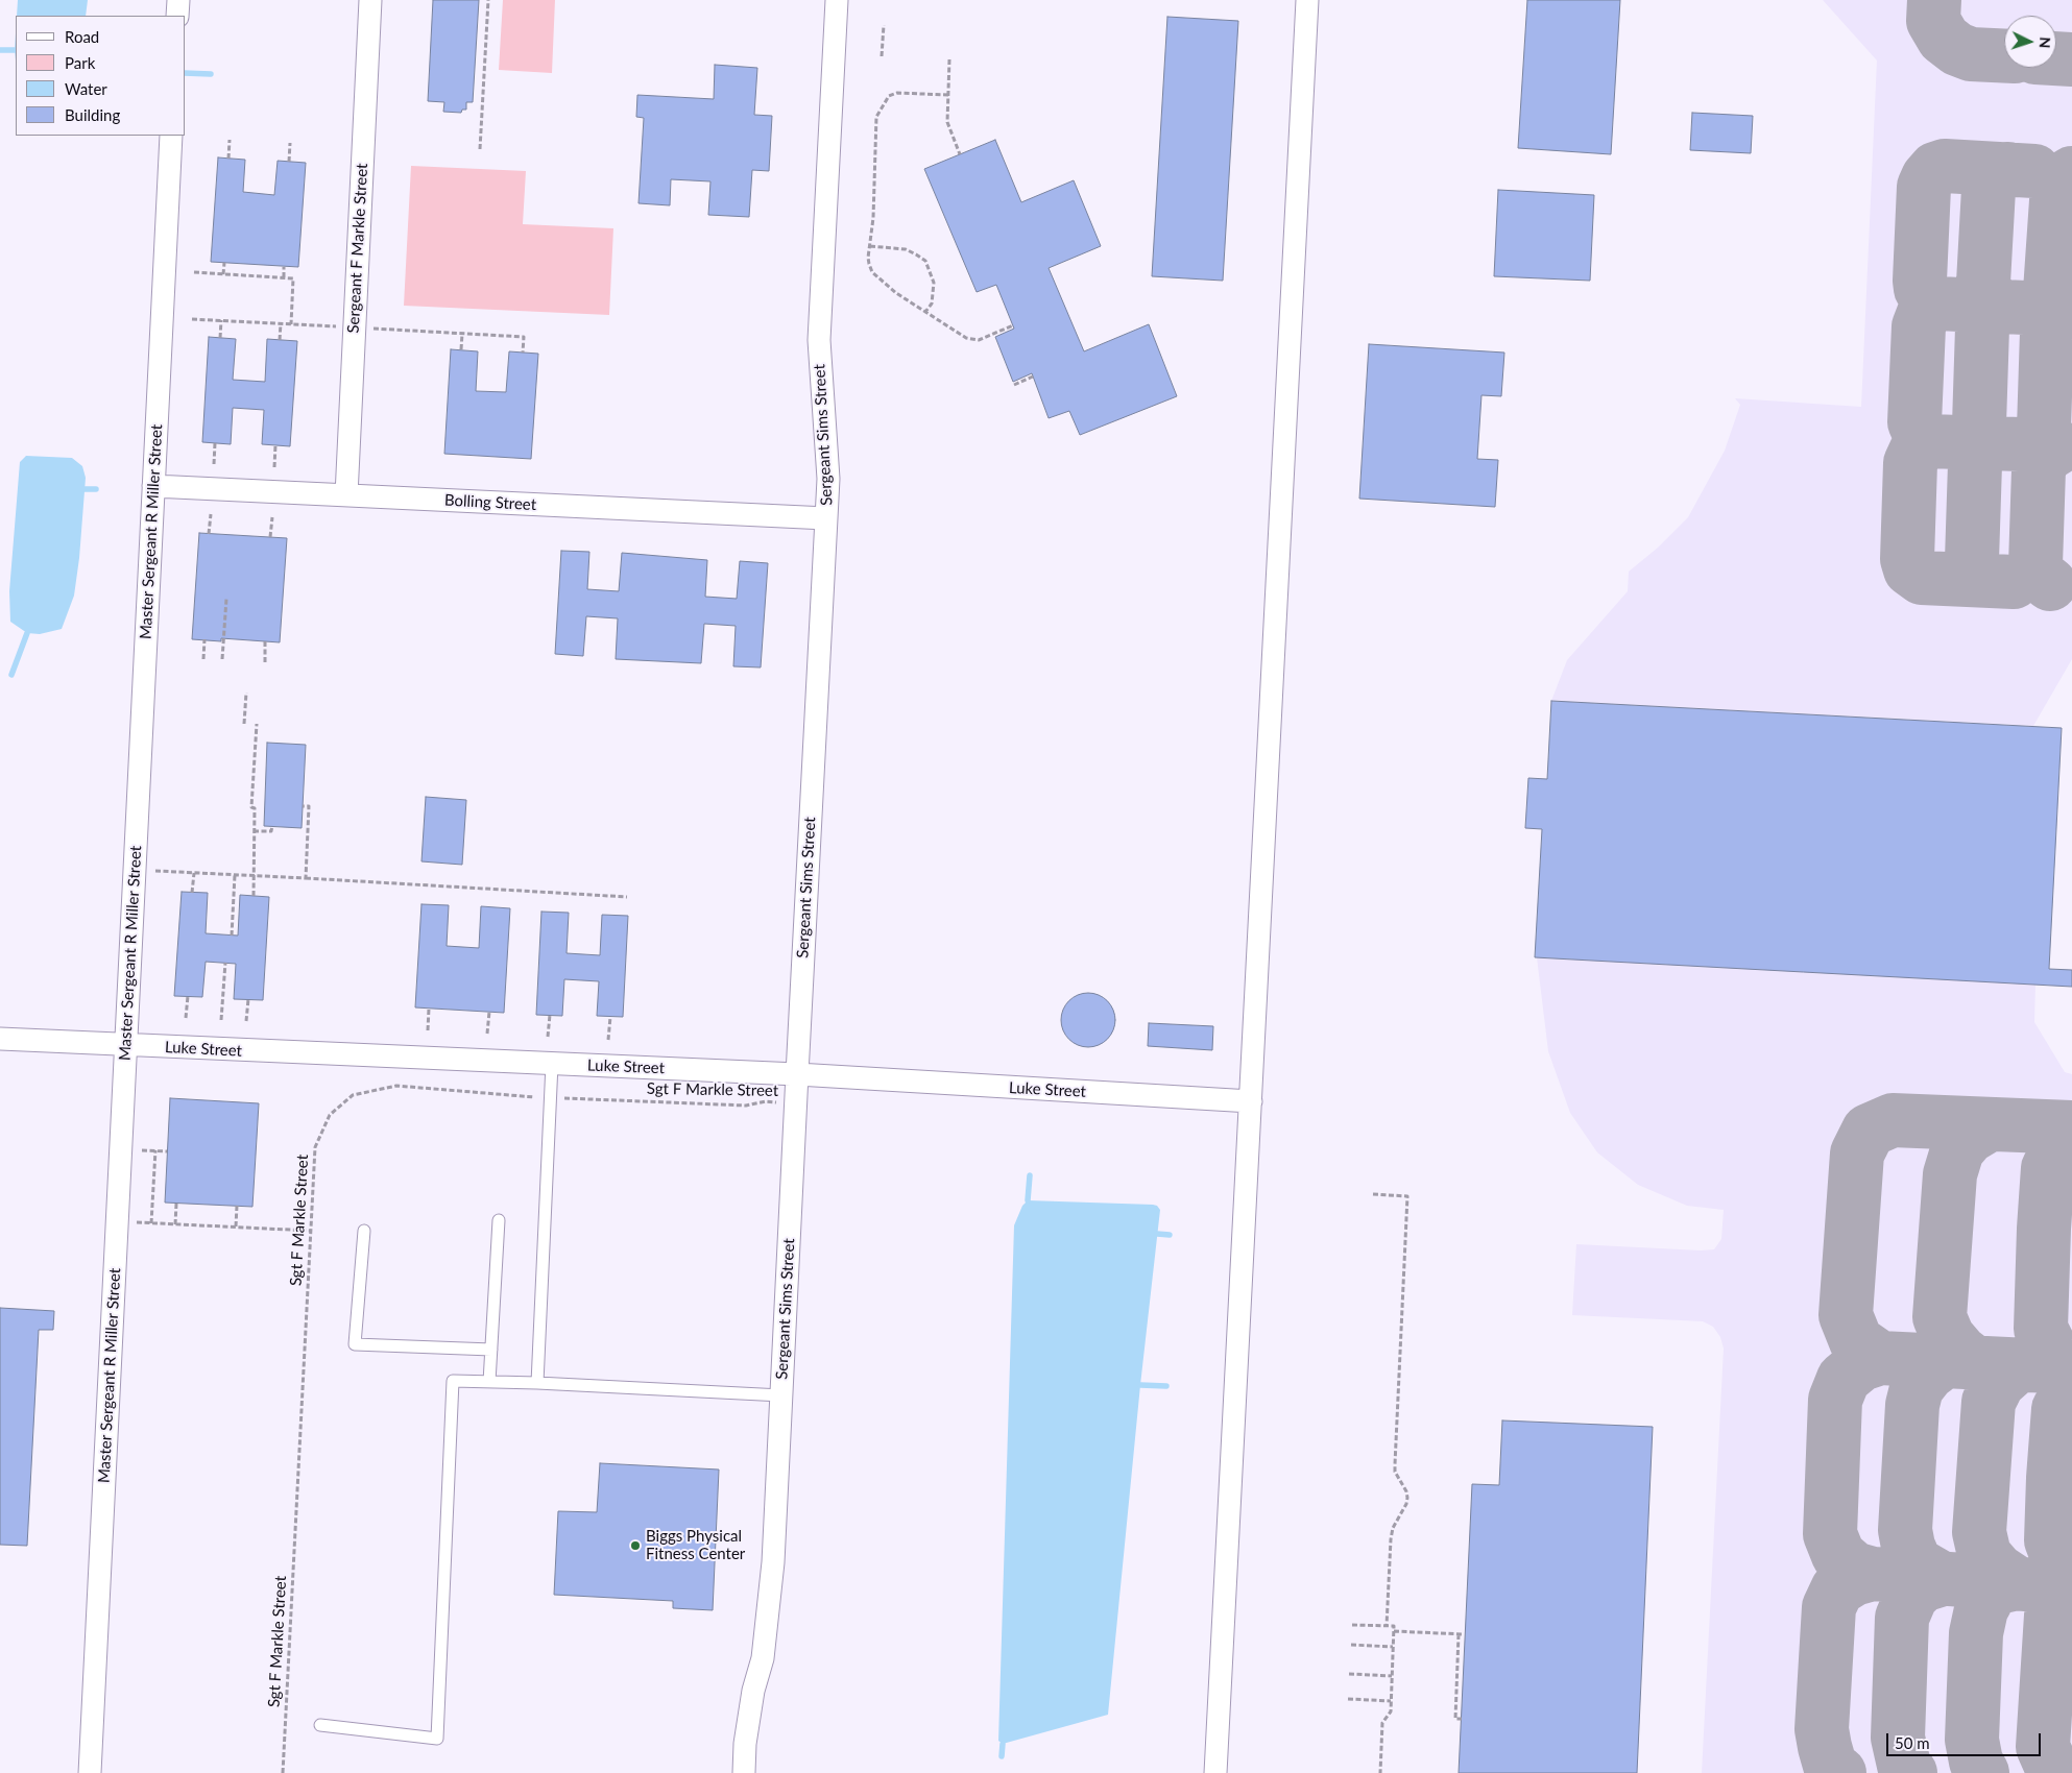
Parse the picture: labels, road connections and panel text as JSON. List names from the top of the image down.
{
  "streets": {
    "street": [
      "Sergeant F Markle Street",
      "Sergeant Sims Street",
      "Bolling Street",
      "Master Sergeant R Miller Street",
      "Luke Street"
    ],
    "path": ["Sgt F Markle Street"]
  },
  "crossings": [
    ["Sergeant F Markle Street", "Bolling Street"],
    ["Sergeant Sims Street", "Bolling Street"],
    ["Sergeant Sims Street", "Luke Street"],
    ["Sergeant Sims Street", "Sgt F Markle Street"],
    ["Bolling Street", "Master Sergeant R Miller Street"],
    ["Master Sergeant R Miller Street", "Luke Street"]
  ],
  "places": ["Biggs Physical Fitness Center"],
  "legend": [
    "Road",
    "Park",
    "Water",
    "Building"
  ],
  "scale_bar": "50 m",
  "north": "right"
}
